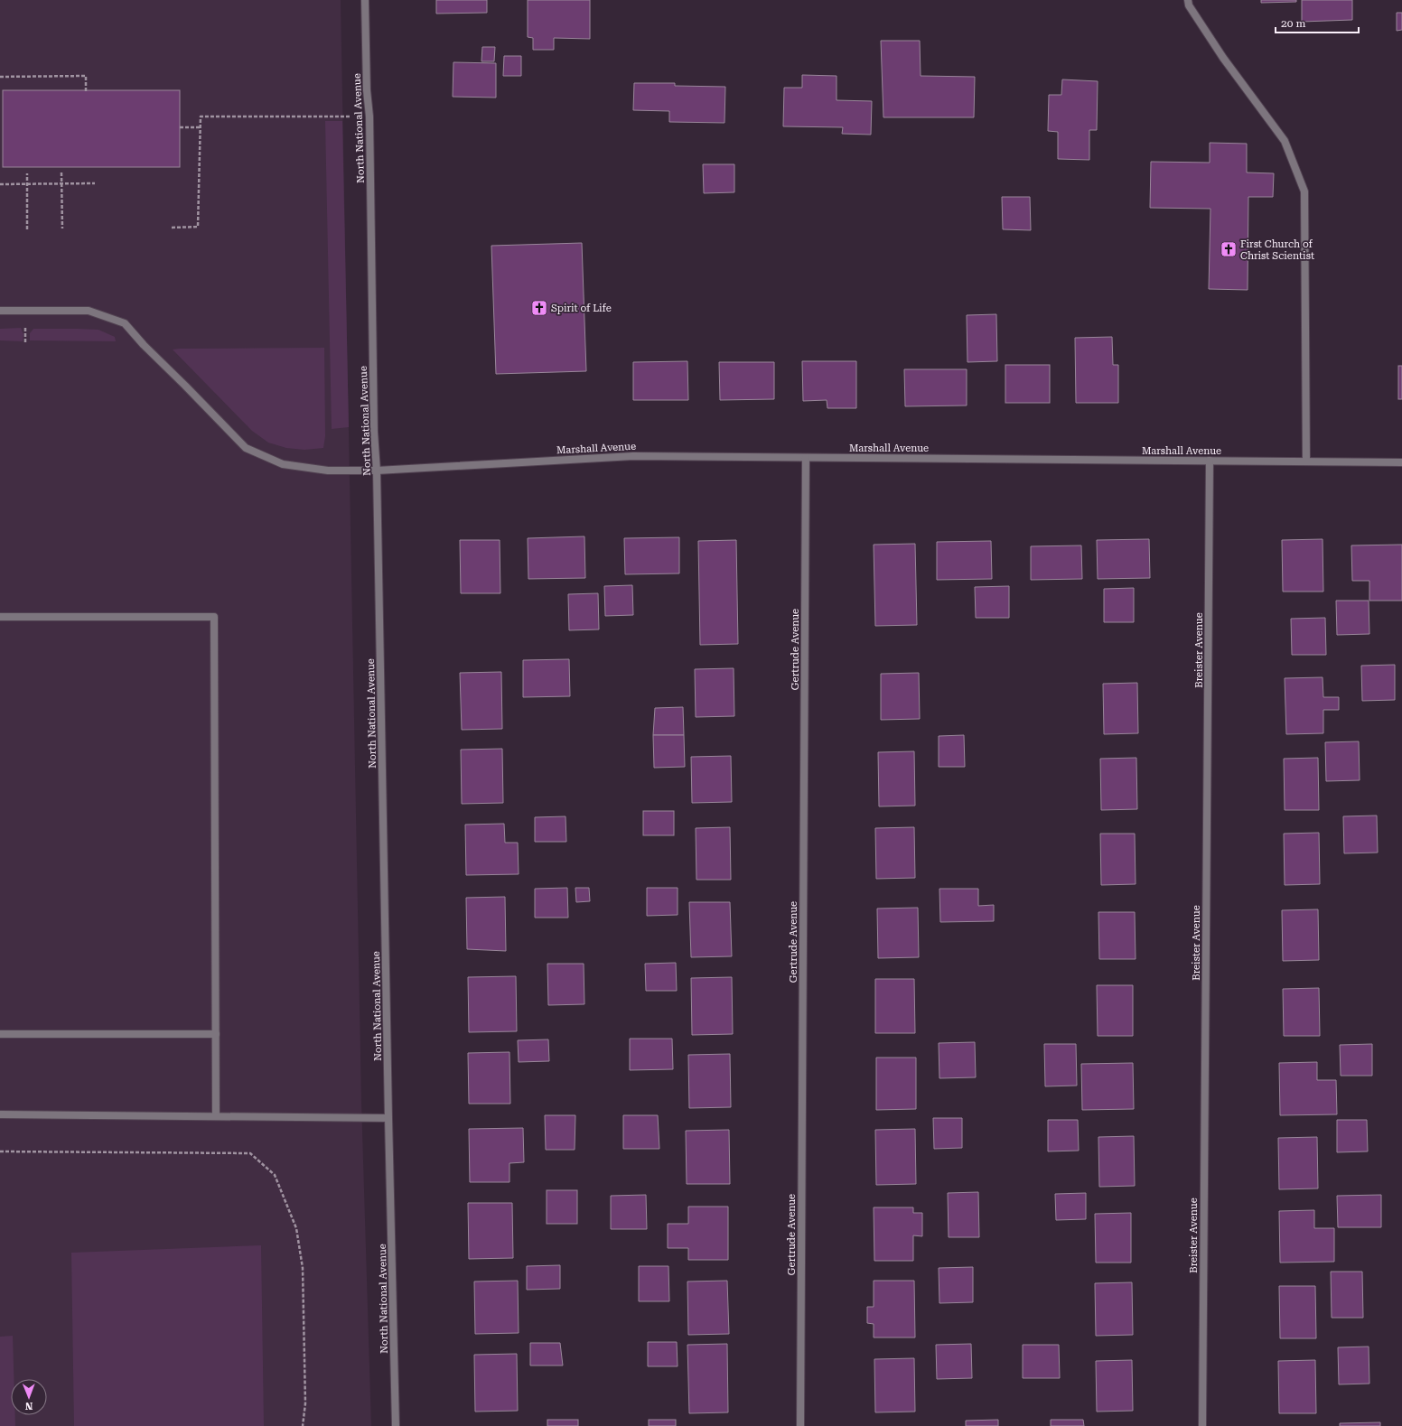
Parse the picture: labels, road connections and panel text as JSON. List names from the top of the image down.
{
  "streets": {
    "street": [
      "North National Avenue",
      "Marshall Avenue",
      "Gertrude Avenue",
      "Breister Avenue"
    ]
  },
  "crossings": [
    ["North National Avenue", "Marshall Avenue"],
    ["Marshall Avenue", "Gertrude Avenue"],
    ["Marshall Avenue", "Breister Avenue"]
  ],
  "places": {
    "church": ["First Church of Christ Scientist", "Spirit of Life"]
  },
  "scale_bar": "20 m",
  "north": "bottom"
}
